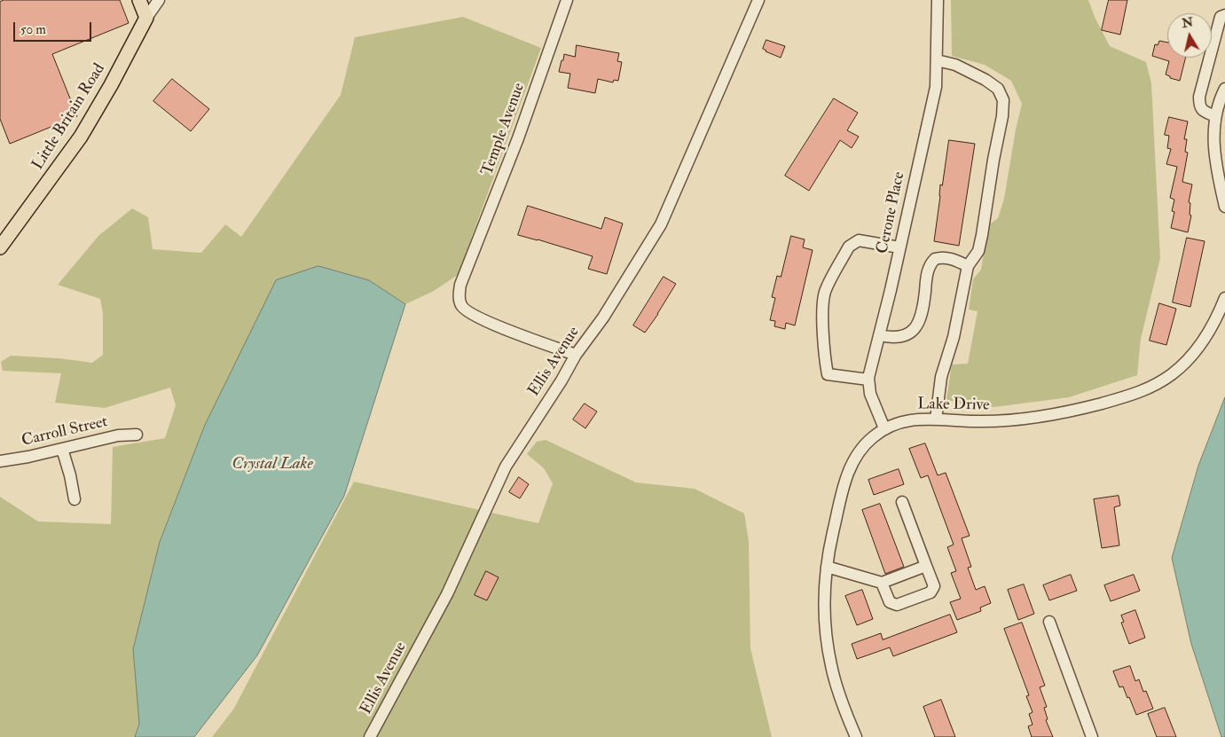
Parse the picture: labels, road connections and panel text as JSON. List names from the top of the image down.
{
  "streets": {
    "main road": ["Little Britain Road"],
    "street": [
      "Temple Avenue",
      "Cerone Place",
      "Ellis Avenue",
      "Lake Drive",
      "Carroll Street"
    ]
  },
  "crossings": [
    ["Temple Avenue", "Ellis Avenue"],
    ["Cerone Place", "Lake Drive"]
  ],
  "water": ["Crystal Lake"],
  "scale_bar": "50 m",
  "north": "top"
}
